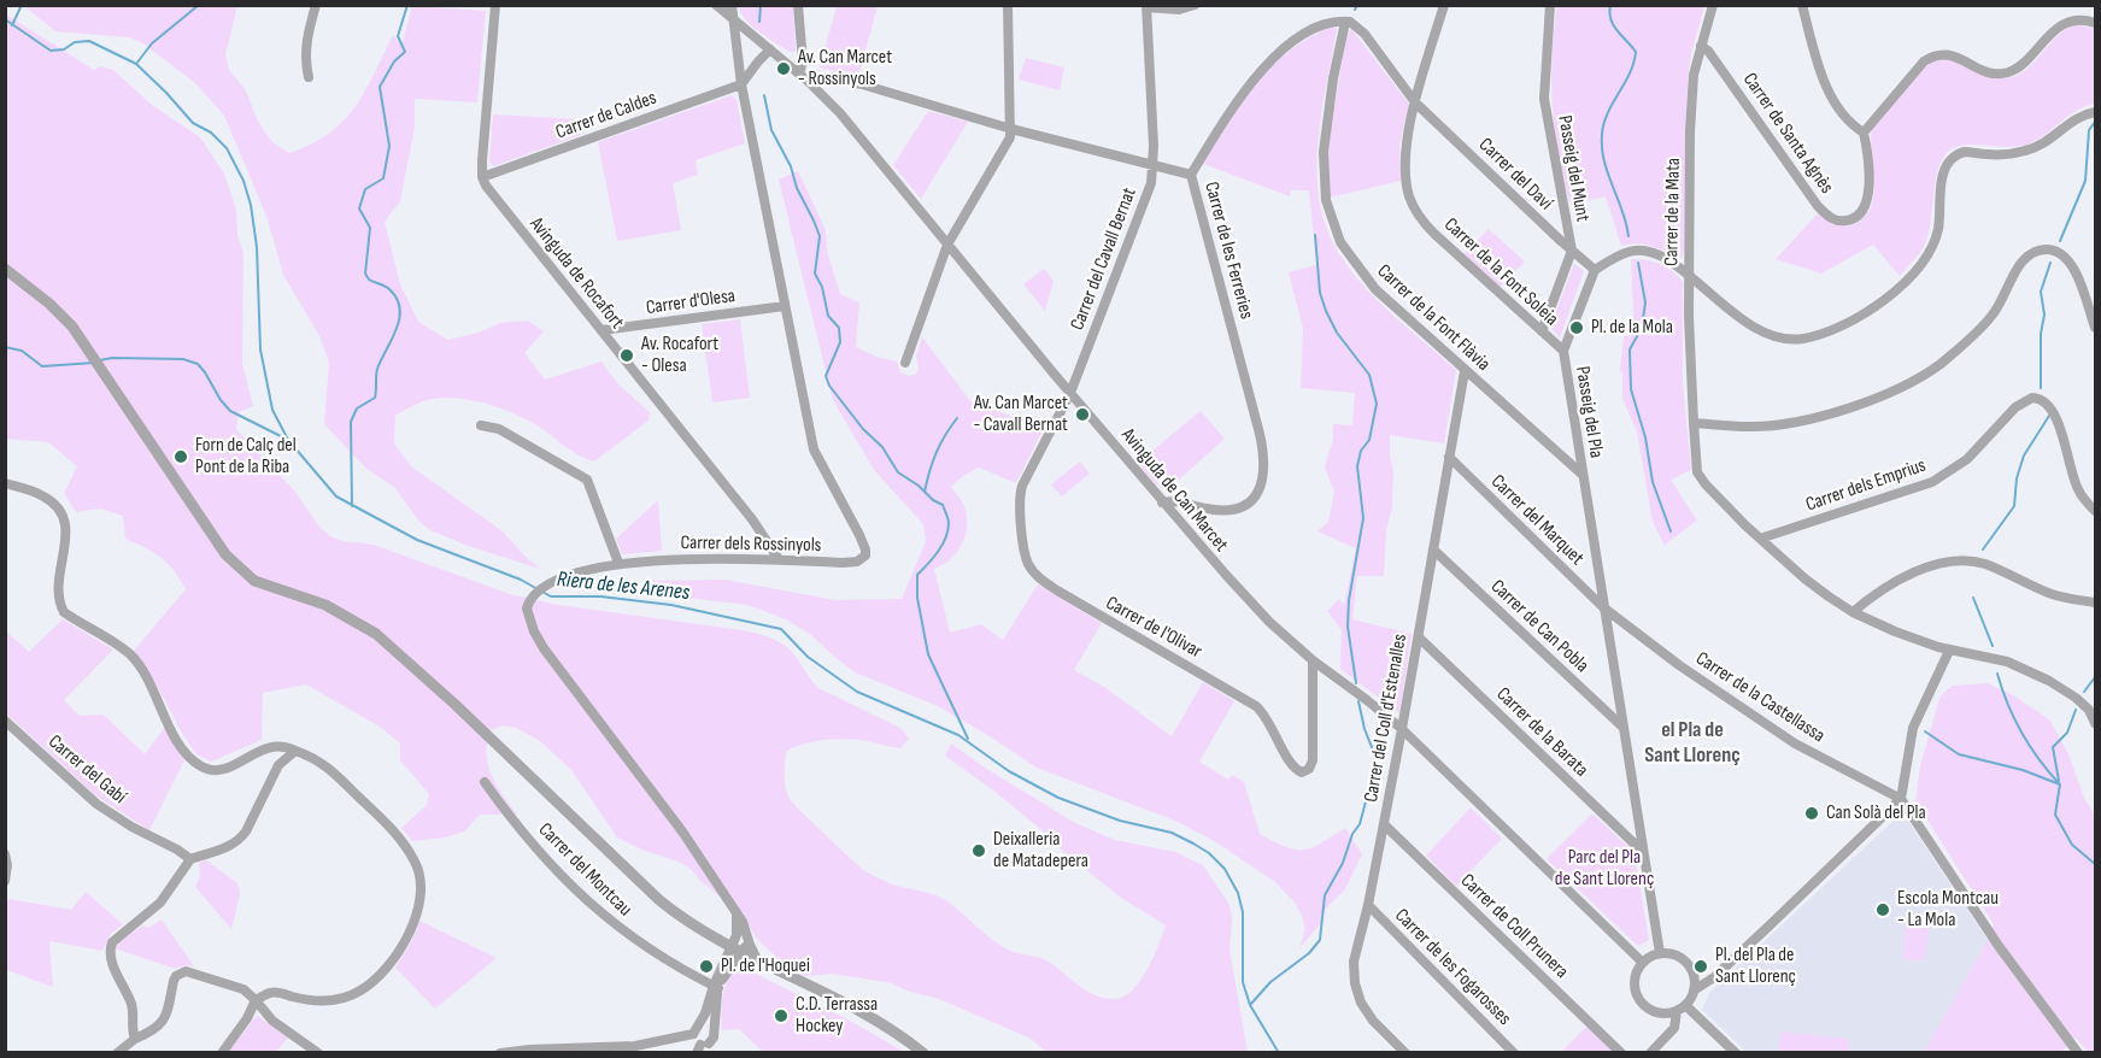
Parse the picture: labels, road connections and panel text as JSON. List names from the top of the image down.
{
  "streets": {
    "street": [
      "Carrer de Caldes",
      "Carrer de Santa Agnès",
      "Passeig del Munt",
      "Carrer del Daví",
      "Carrer de la Mata",
      "Carrer de les Ferreries",
      "Carrer del Cavall Bernat",
      "Carrer de la Font Soleia",
      "Avinguda de Rocafort",
      "Carrer d'Olesa",
      "Carrer de la Font Flàvia",
      "Passeig del Pla",
      "Carrer dels Emprius",
      "Avinguda de Can Marcet",
      "Carrer del Marquet",
      "Carrer dels Rossinyols",
      "Carrer de Can Pobla",
      "Carrer de l'Olivar",
      "Carrer de la Castellassa",
      "Carrer del Coll d'Estenalles",
      "Carrer de la Barata",
      "Carrer del Gabí",
      "Carrer del Montcau",
      "Carrer de Coll Prunera",
      "Carrer de les Fogarosses"
    ]
  },
  "crossings": [
    ["Carrer de Caldes", "Avinguda de Rocafort"],
    ["Carrer de Caldes", "Carrer dels Rossinyols"],
    ["Carrer de Santa Agnès", "Carrer de la Mata"],
    ["Passeig del Munt", "Carrer del Daví"],
    ["Passeig del Munt", "Carrer de la Font Soleia"],
    ["Carrer del Daví", "Carrer de la Font Soleia"],
    ["Carrer del Daví", "Carrer de la Font Flàvia"],
    ["Carrer del Daví", "Passeig del Pla"],
    ["Carrer de la Mata", "Carrer dels Emprius"],
    ["Carrer de les Ferreries", "Carrer del Cavall Bernat"],
    ["Carrer de les Ferreries", "Avinguda de Can Marcet"],
    ["Carrer del Cavall Bernat", "Avinguda de Can Marcet"],
    ["Carrer del Cavall Bernat", "Carrer de l'Olivar"],
    ["Carrer de la Font Soleia", "Passeig del Pla"],
    ["Avinguda de Rocafort", "Carrer d'Olesa"],
    ["Avinguda de Rocafort", "Carrer dels Rossinyols"],
    ["Carrer d'Olesa", "Carrer dels Rossinyols"],
    ["Carrer de la Font Flàvia", "Passeig del Pla"],
    ["Carrer de la Font Flàvia", "Carrer del Coll d'Estenalles"],
    ["Passeig del Pla", "Avinguda de Can Marcet"],
    ["Passeig del Pla", "Carrer del Marquet"],
    ["Passeig del Pla", "Carrer de Can Pobla"],
    ["Passeig del Pla", "Carrer de la Castellassa"],
    ["Passeig del Pla", "Carrer de la Barata"],
    ["Avinguda de Can Marcet", "Carrer dels Rossinyols"],
    ["Avinguda de Can Marcet", "Carrer de l'Olivar"],
    ["Avinguda de Can Marcet", "Carrer del Coll d'Estenalles"],
    ["Carrer del Marquet", "Carrer de la Castellassa"],
    ["Carrer del Marquet", "Carrer del Coll d'Estenalles"],
    ["Carrer de Can Pobla", "Carrer del Coll d'Estenalles"],
    ["Carrer del Coll d'Estenalles", "Carrer de la Barata"],
    ["Carrer del Coll d'Estenalles", "Carrer de Coll Prunera"],
    ["Carrer del Coll d'Estenalles", "Carrer de les Fogarosses"]
  ],
  "districts": ["el Pla de Sant Llorenç"],
  "water": ["Riera de les Arenes"],
  "parks": ["Parc del Pla de Sant Llorenç"],
  "places": [
    "Av. Can Marcet - Rossinyols",
    "Pl. de la Mola",
    "Av. Rocafort - Olesa",
    "Av. Can Marcet - Cavall Bernat",
    "Forn de Calç del Pont de la Riba",
    "Can Solà del Pla",
    "Deixalleria de Matadepera",
    "Escola Montcau - La Mola",
    "Pl. de l'Hoquei",
    "Pl. del Pla de Sant Llorenç",
    "C.D. Terrassa Hockey"
  ]
}
